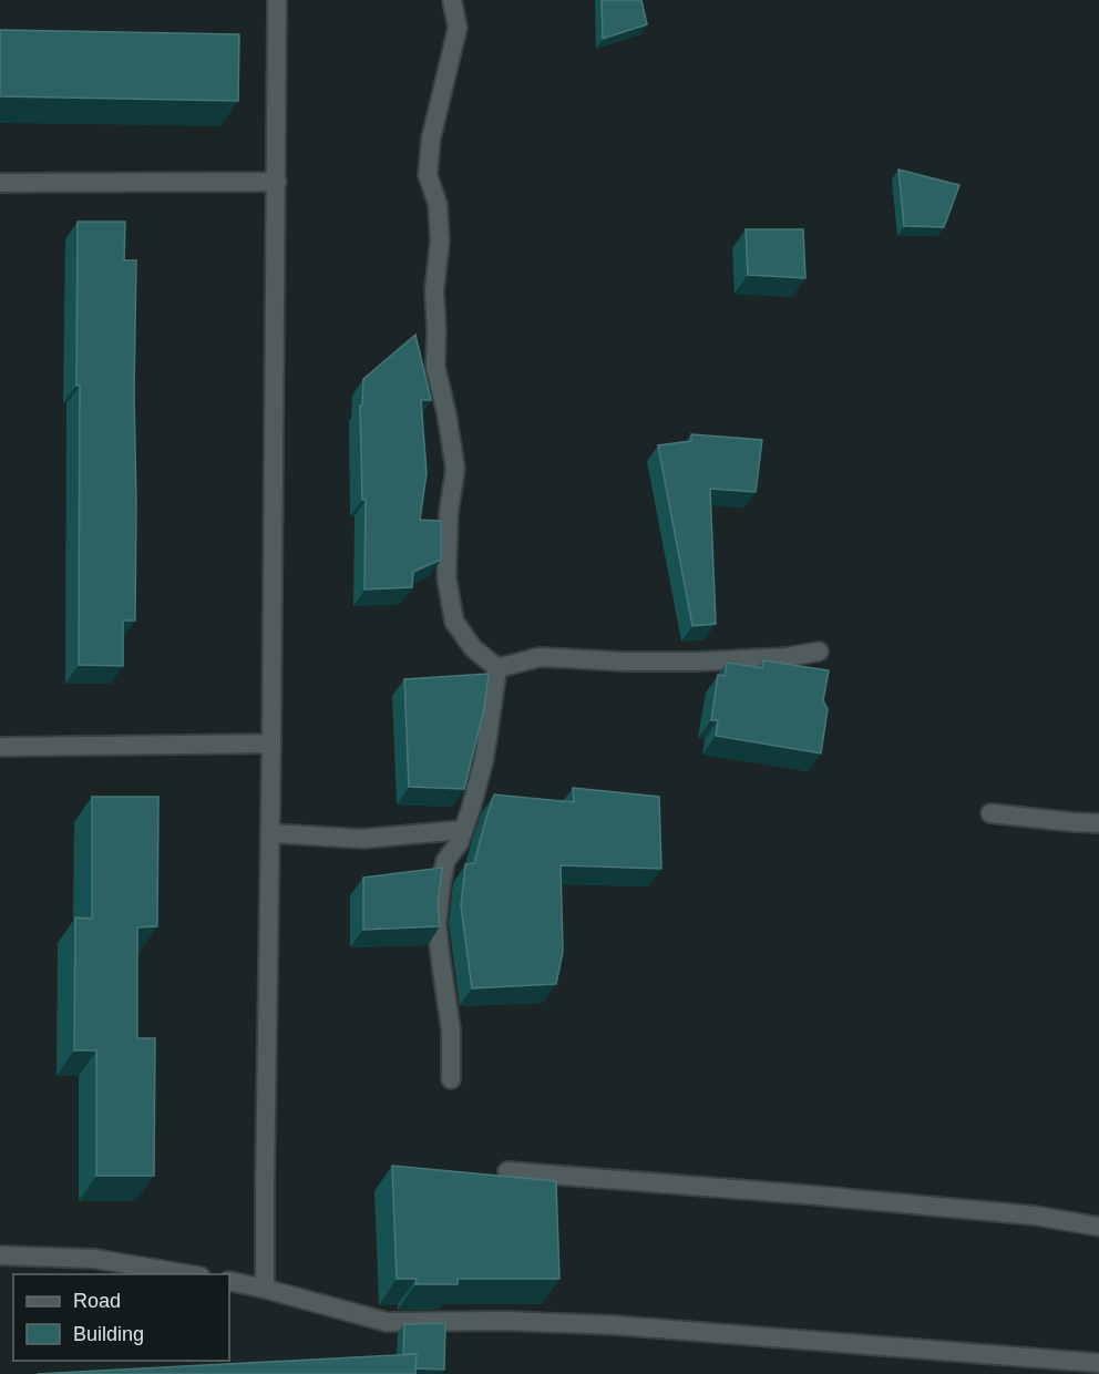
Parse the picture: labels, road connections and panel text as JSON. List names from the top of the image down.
{
  "legend": ["Road", "Building"]
}
